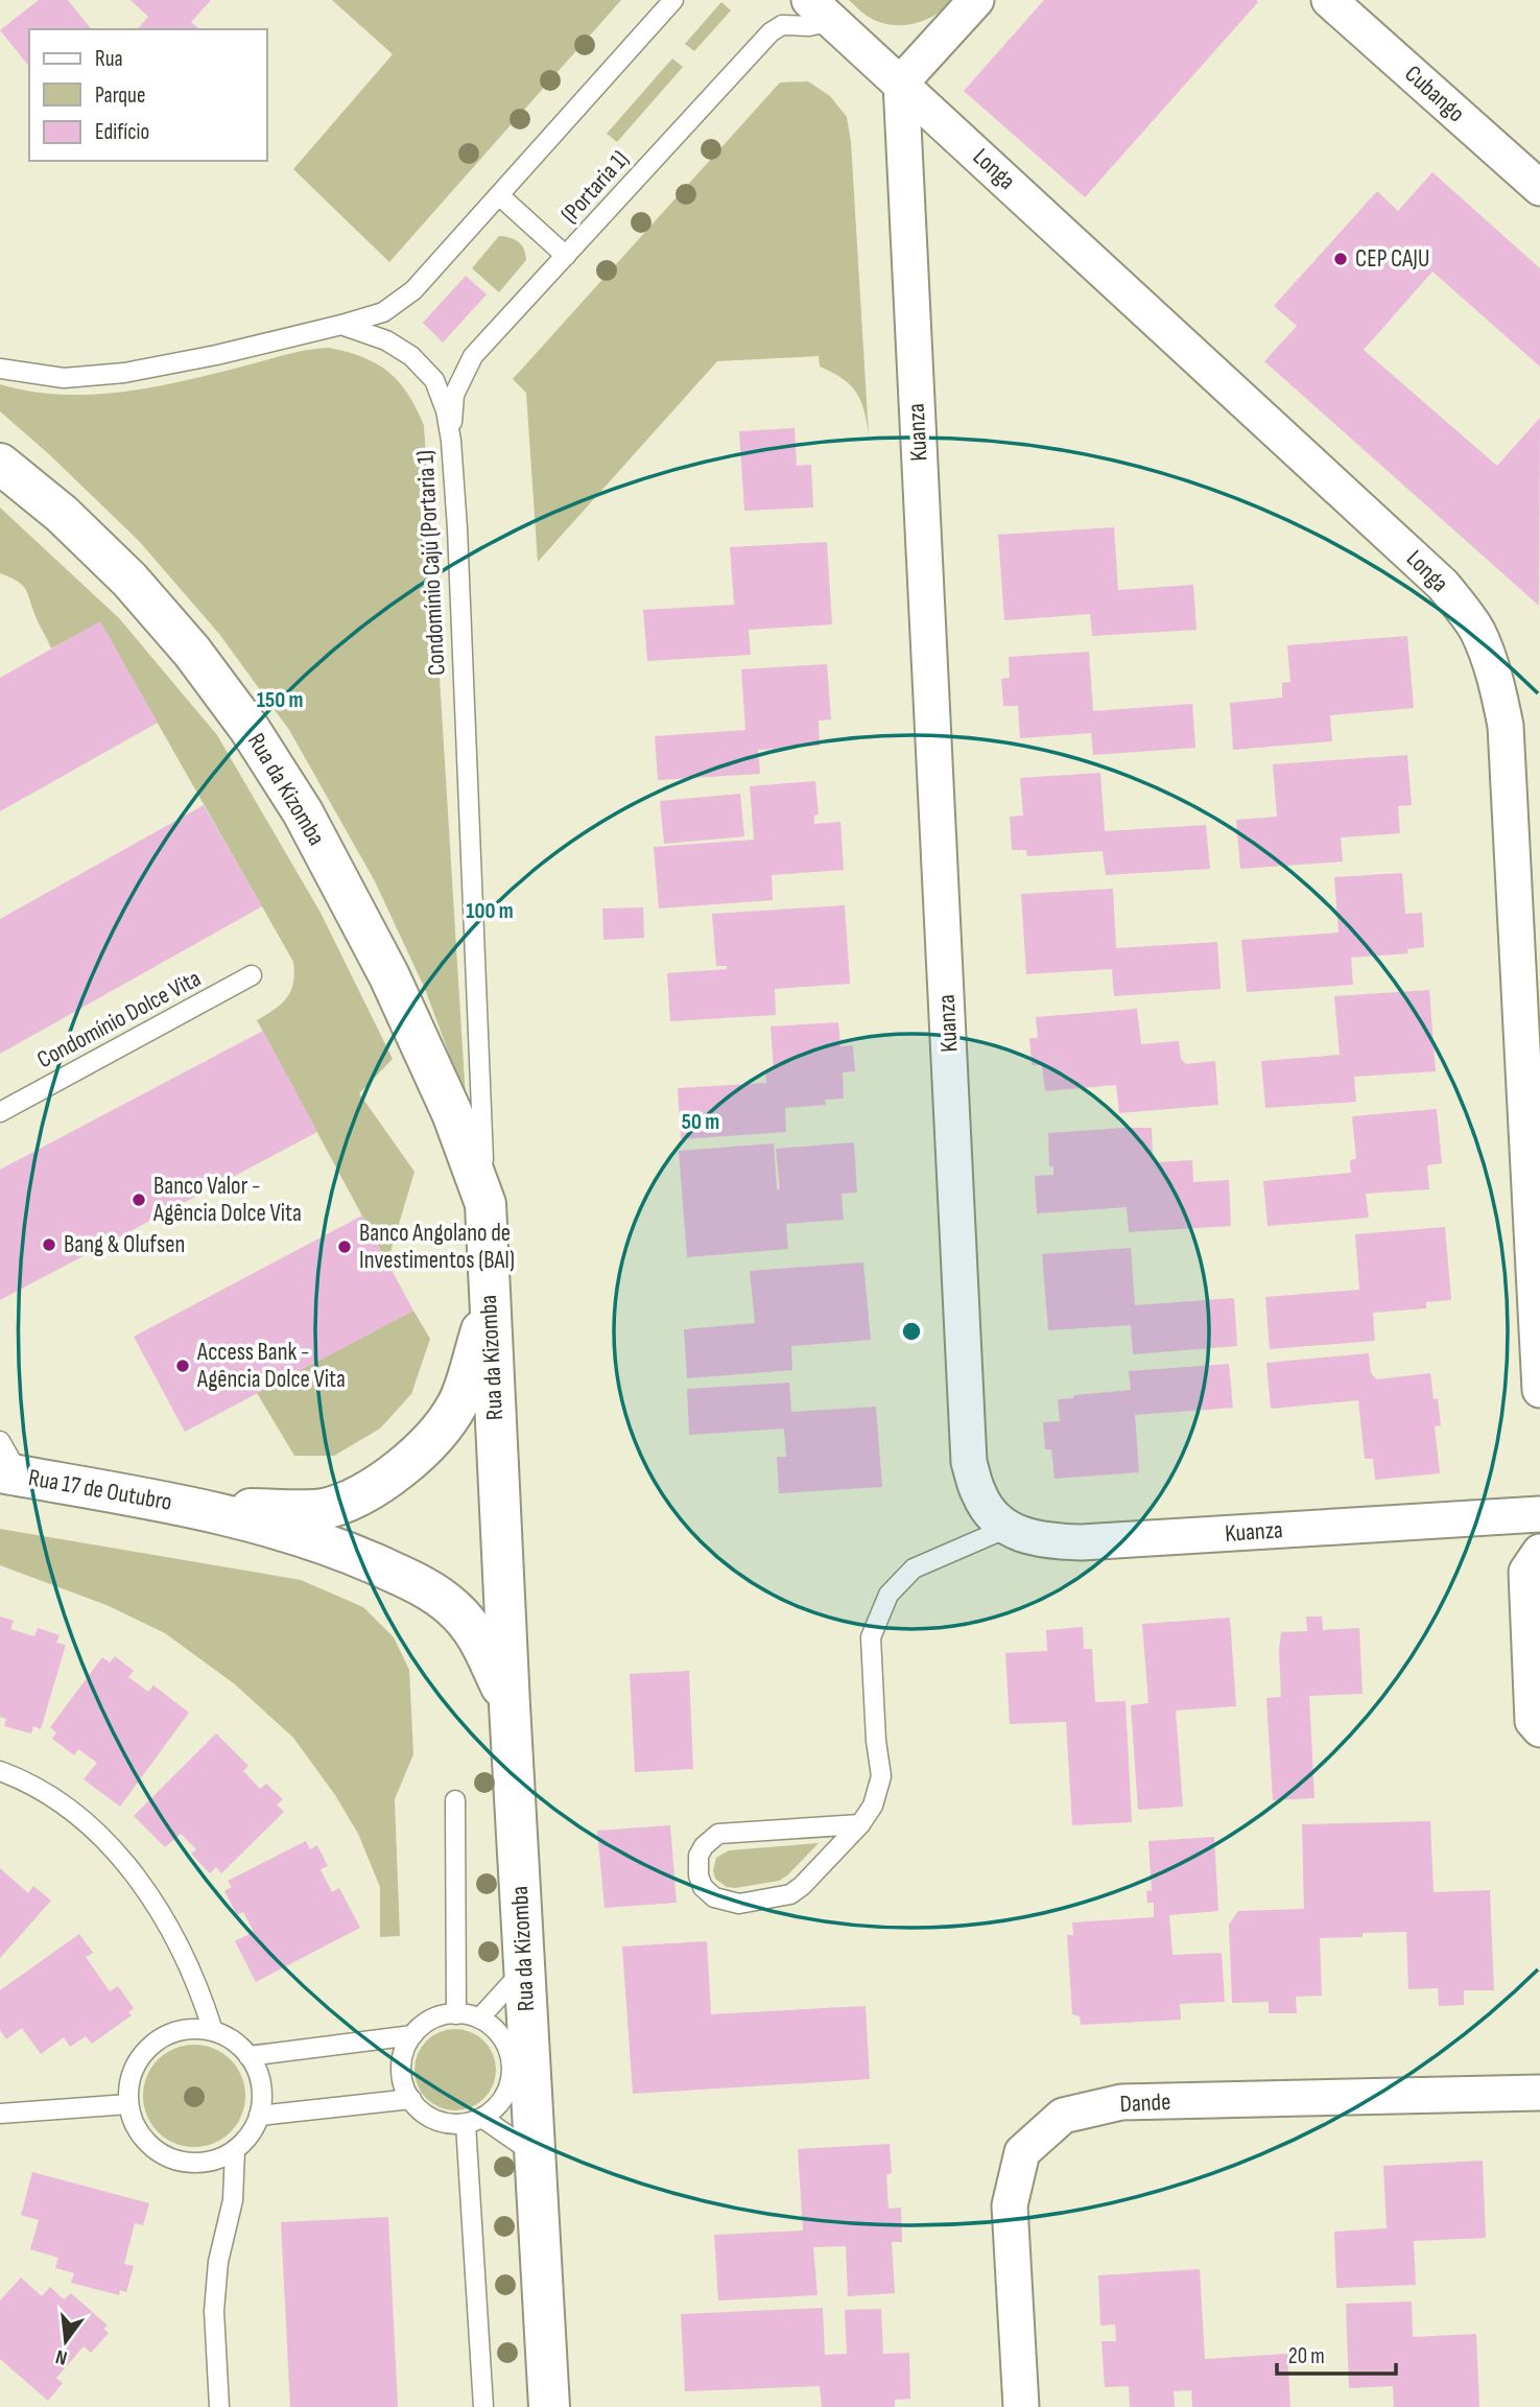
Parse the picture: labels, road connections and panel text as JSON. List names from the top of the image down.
{
  "streets": {
    "main road": ["Rua da Kizomba", "Rua 17 de Outubro"],
    "street": [
      "Cubango",
      "Longa",
      "Kuanza",
      "Dande"
    ],
    "lane": ["(Portaria 1)", "Condomínio Cajú (Portaria 1)", "Condomínio Dolce Vita"]
  },
  "crossings": [
    ["Longa", "(Portaria 1)"],
    ["Longa", "Kuanza"],
    ["(Portaria 1)", "Condomínio Cajú (Portaria 1)"],
    ["Condomínio Cajú (Portaria 1)", "Rua da Kizomba"]
  ],
  "places": [
    "CEP CAJU",
    "Banco Valor - Agência Dolce Vita",
    "Bang & Olufsen",
    "Banco Angolano de Investimentos (BAI)",
    "Access Bank - Agência Dolce Vita"
  ],
  "legend": ["Rua", "Parque", "Edifício"],
  "scale_bar": "20 m",
  "north": "bottom",
  "rings": ["150 m", "100 m", "50 m"]
}
